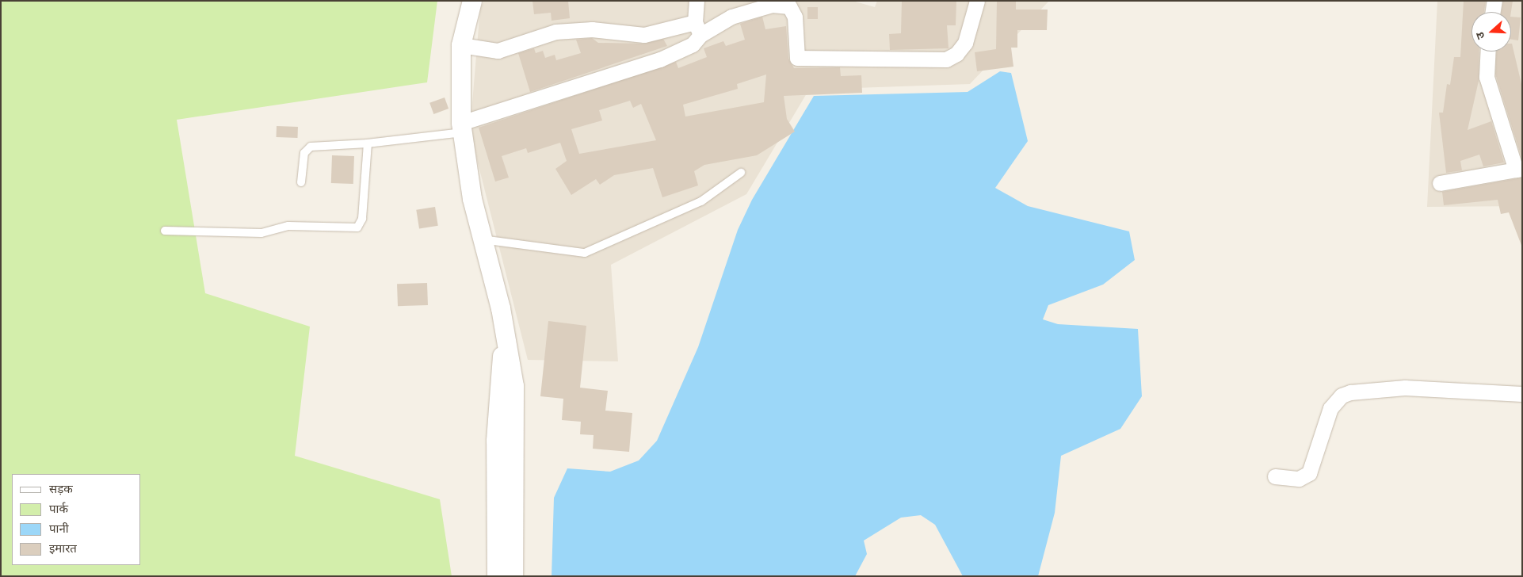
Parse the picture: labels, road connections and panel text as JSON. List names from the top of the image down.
{
  "legend": [
    "सड़क",
    "पार्क",
    "पानी",
    "इमारत"
  ],
  "north": "left"
}
